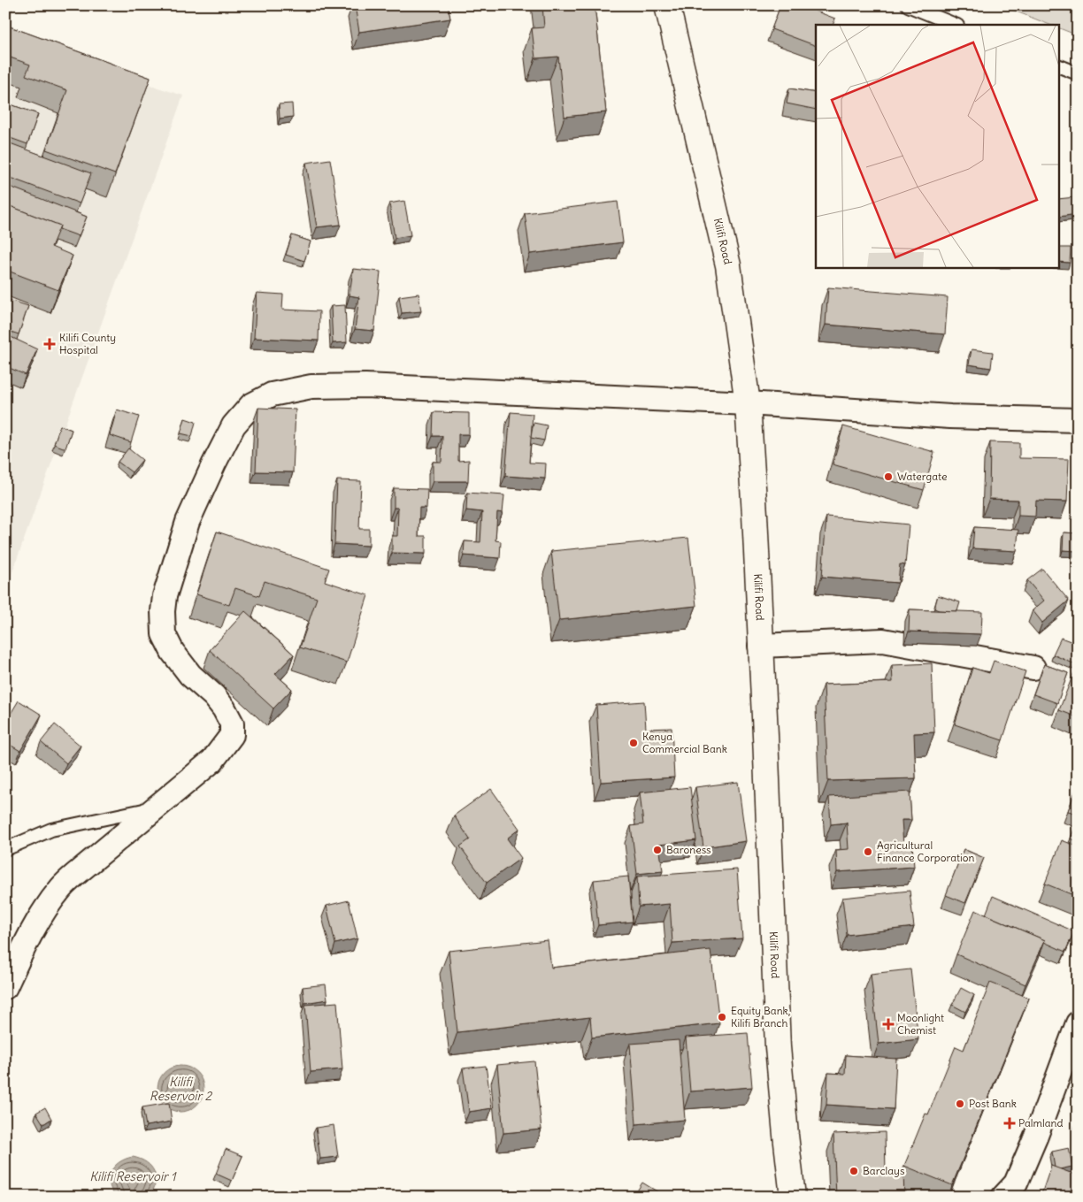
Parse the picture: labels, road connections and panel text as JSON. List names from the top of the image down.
{
  "streets": {
    "street": ["Kilifi Road"]
  },
  "water": ["Kilifi Reservoir 2", "Kilifi Reservoir 1"],
  "places": {
    "health": ["Kilifi County Hospital", "Moonlight Chemist", "Palmland"],
    "other": [
      "Watergate",
      "Kenya Commercial Bank",
      "Baroness",
      "Agricultural Finance Corporation",
      "Equity Bank, Kilifi Branch",
      "Post Bank",
      "Barclays"
    ]
  }
}
